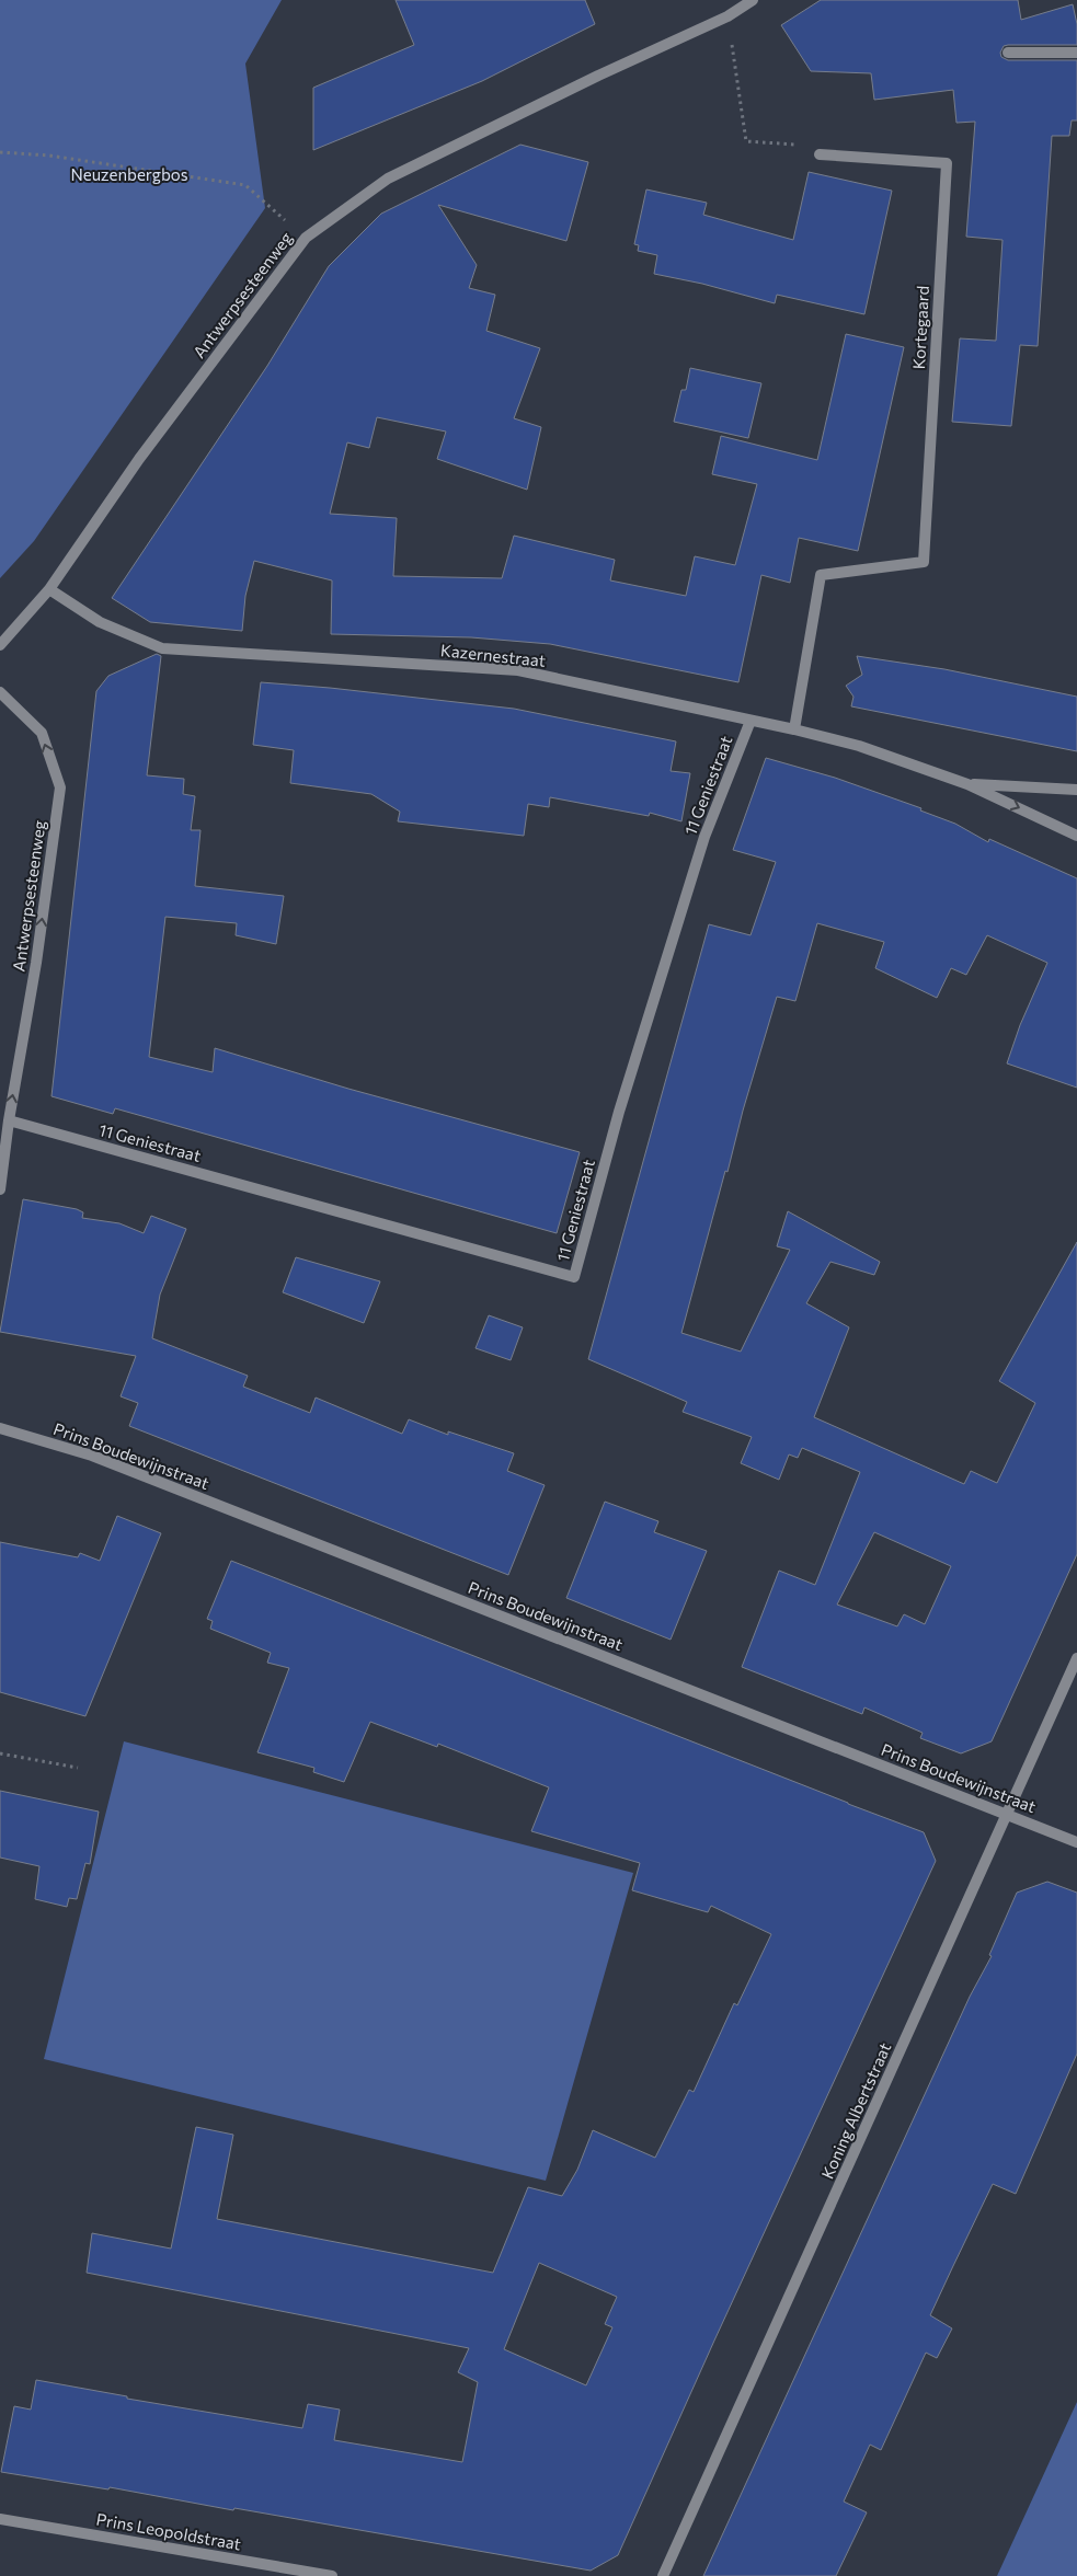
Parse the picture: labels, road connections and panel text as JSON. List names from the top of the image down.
{
  "streets": {
    "street": [
      "Antwerpsesteenweg",
      "Kortegaard",
      "Kazernestraat",
      "11 Geniestraat",
      "Prins Boudewijnstraat",
      "Koning Albertstraat",
      "Prins Leopoldstraat"
    ]
  },
  "crossings": [
    ["Antwerpsesteenweg", "Kazernestraat"],
    ["Antwerpsesteenweg", "11 Geniestraat"],
    ["Kortegaard", "Kazernestraat"],
    ["Kazernestraat", "11 Geniestraat"],
    ["Prins Boudewijnstraat", "Koning Albertstraat"]
  ],
  "parks": ["Neuzenbergbos"]
}
